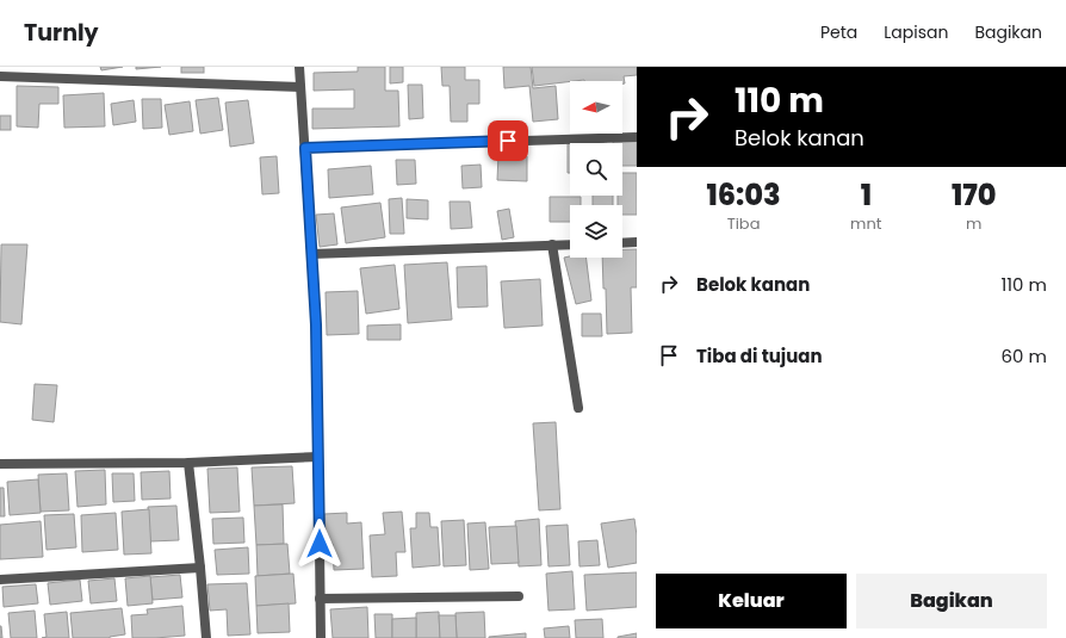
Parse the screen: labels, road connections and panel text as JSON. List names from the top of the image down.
{
  "north": "left",
  "page": {
    "header": "Turnly",
    "nav": ["Peta", "Lapisan", "Bagikan"],
    "turn": ["110 m", "Belok kanan"],
    "eta": [
      "16:03",
      "Tiba",
      "1",
      "mnt",
      "170",
      "m"
    ],
    "list": [
      {
        "name": "Belok kanan",
        "value": "110 m"
      },
      {
        "name": "Tiba di tujuan",
        "value": "60 m"
      }
    ],
    "buttons": ["Keluar", "Bagikan"]
  }
}
